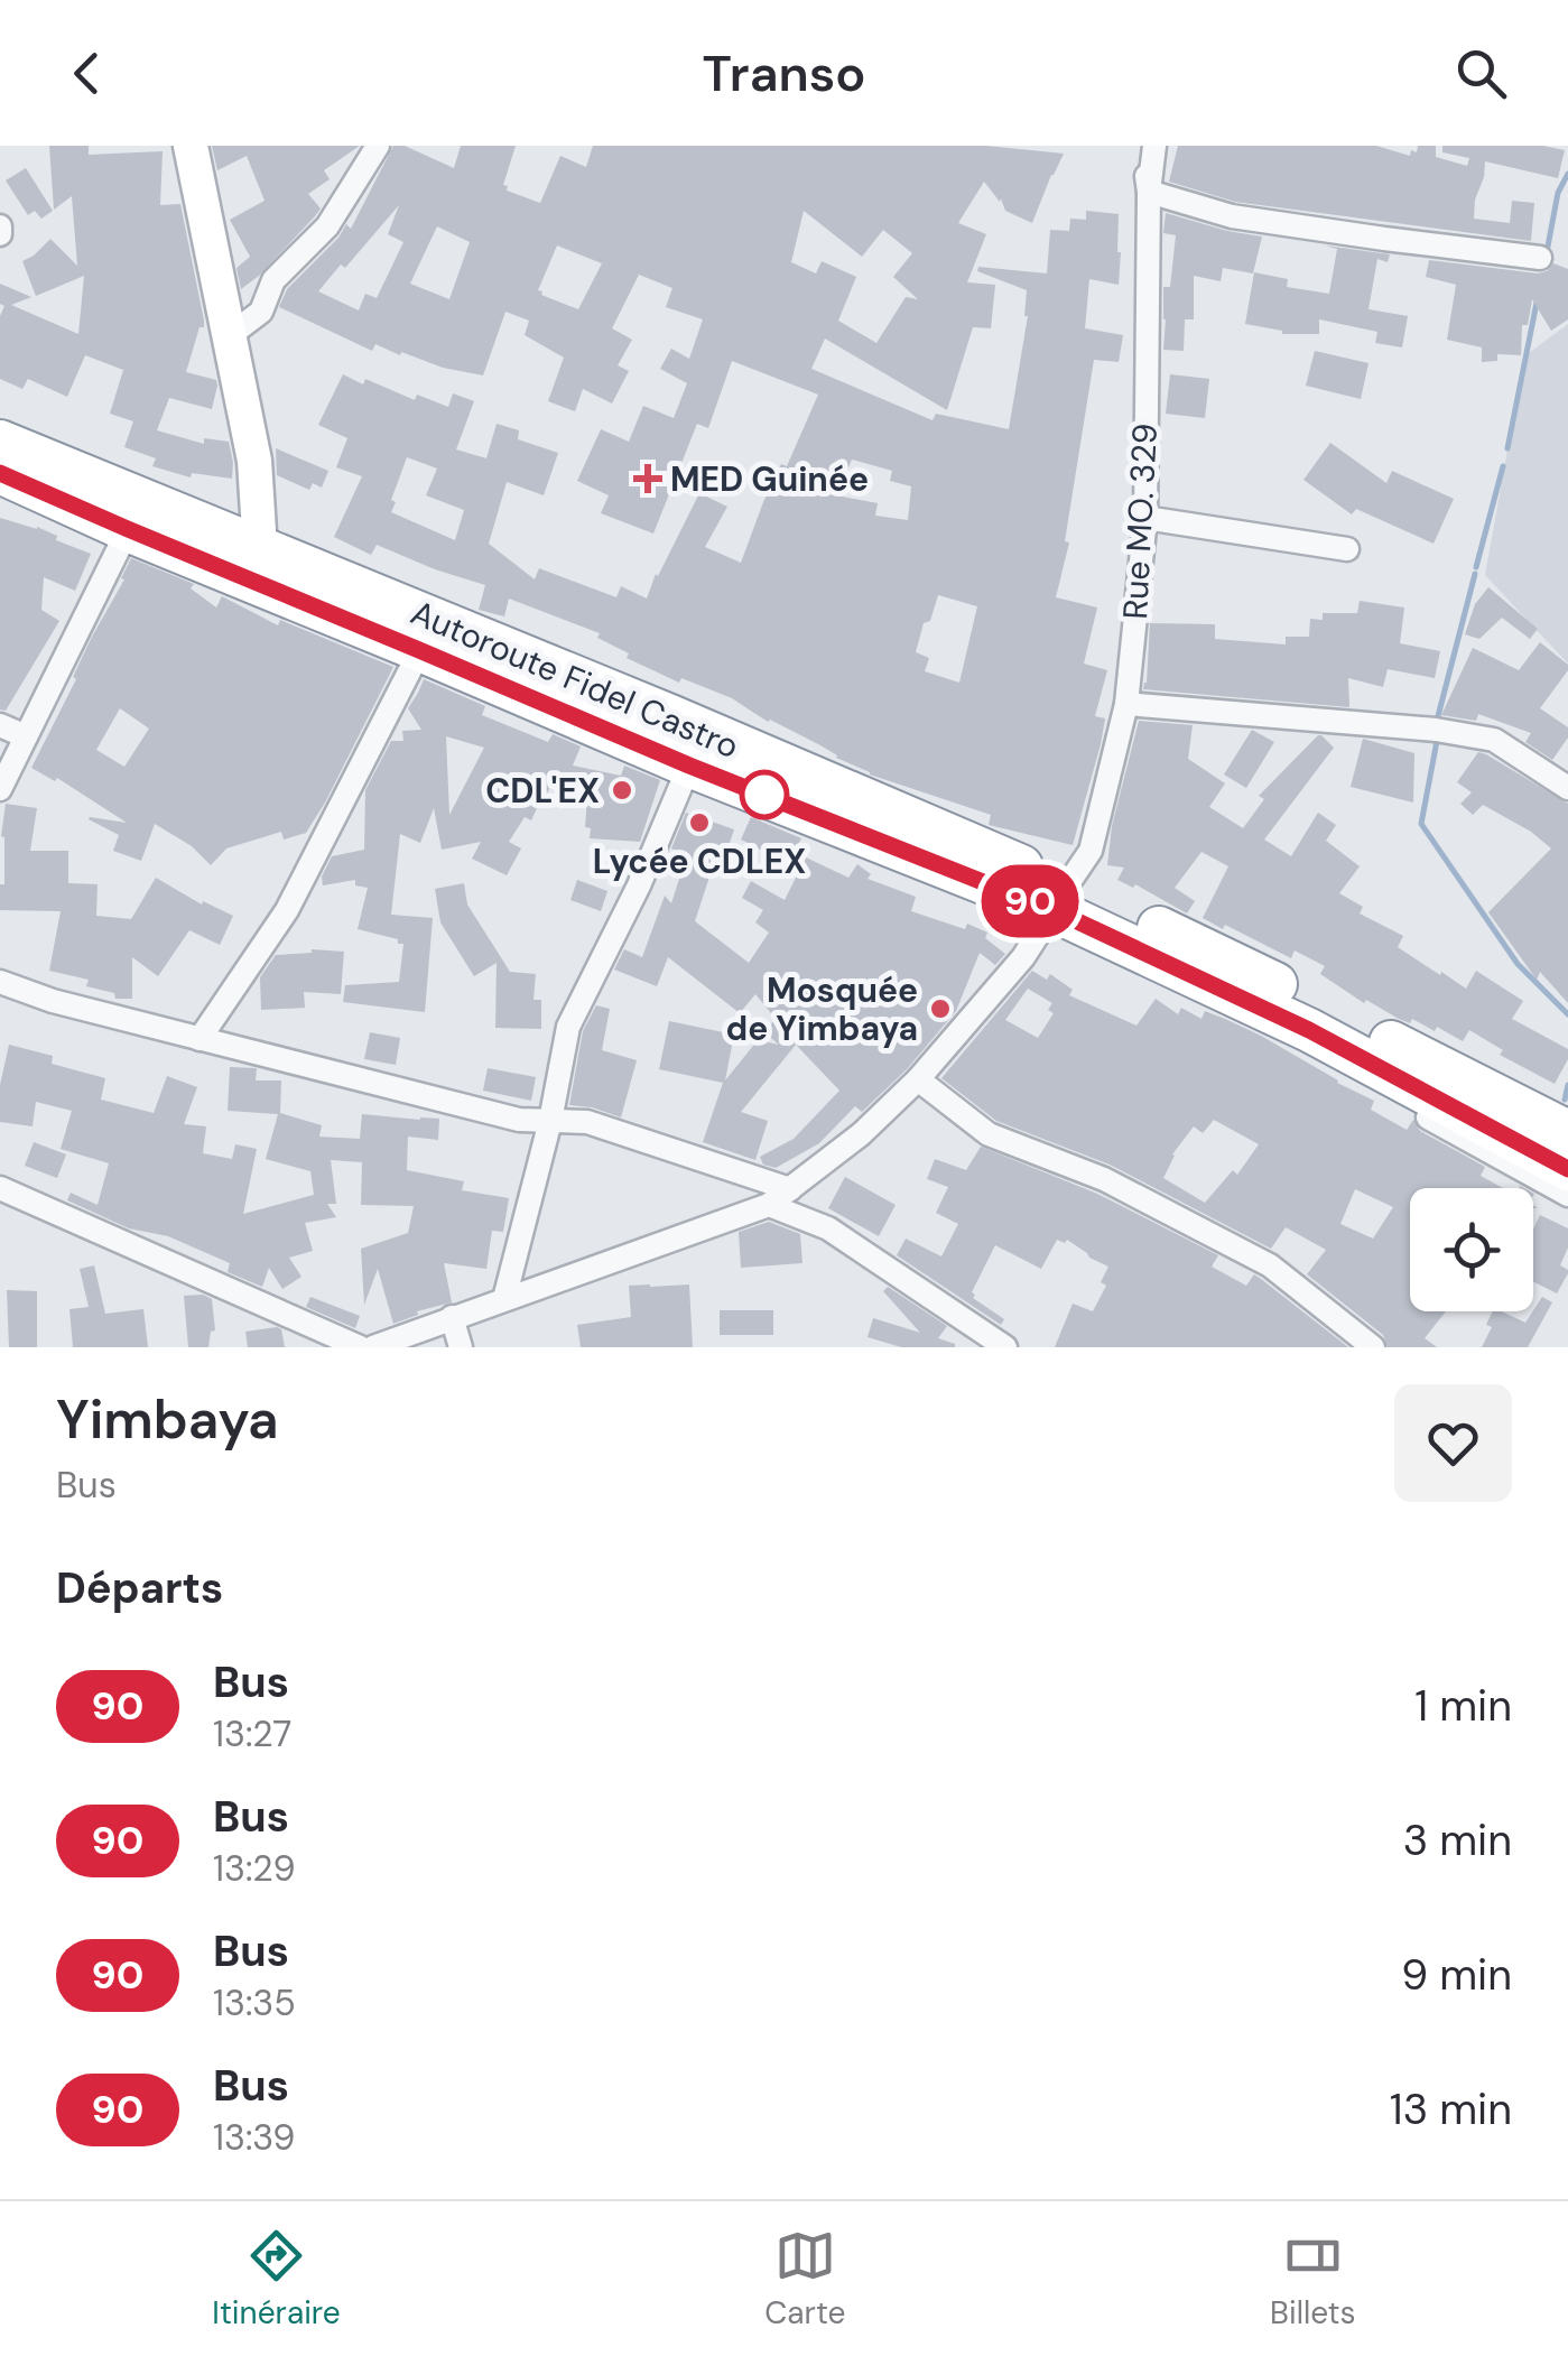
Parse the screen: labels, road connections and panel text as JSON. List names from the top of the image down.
{
  "streets": {
    "highway": ["Autoroute Fidel Castro"],
    "street": ["Rue MO. 329"]
  },
  "crossings": [
    ["Rue MO. 329", "Autoroute Fidel Castro"]
  ],
  "places": {
    "health": ["MED Guinée"],
    "other": ["CDL'EX", "Lycée CDLEX", "Mosquée de Yimbaya"]
  },
  "lines": ["bus line 90"],
  "page": {
    "header": "Transo",
    "on_map": "90",
    "heading": [
      ["Yimbaya", "Bus"],
      "Départs"
    ],
    "list": [
      {
        "mark": "90",
        "name": "Bus",
        "note": "13:27",
        "value": "1 min"
      },
      {
        "mark": "90",
        "name": "Bus",
        "note": "13:29",
        "value": "3 min"
      },
      {
        "mark": "90",
        "name": "Bus",
        "note": "13:35",
        "value": "9 min"
      },
      {
        "mark": "90",
        "name": "Bus",
        "note": "13:39",
        "value": "13 min"
      }
    ],
    "tabs": ["Itinéraire", "Carte", "Billets"]
  }
}
